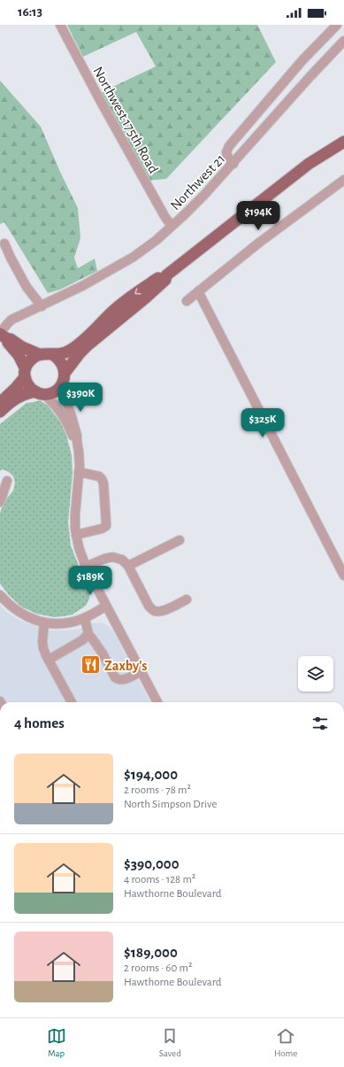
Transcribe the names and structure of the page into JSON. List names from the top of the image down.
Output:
{
  "streets": {
    "street": ["Northwest 175th Road", "Northwest 21"]
  },
  "crossings": [
    ["Northwest 175th Road", "Northwest 21"]
  ],
  "places": {
    "restaurant": ["Zaxby's"]
  },
  "page": {
    "status": "16:13",
    "price": [
      "$194K",
      "$390K",
      "$325K",
      "$189K"
    ],
    "heading": "4 homes",
    "list": [
      {
        "name": "$194,000",
        "note": "2 rooms · 78 m² · North Simpson Drive"
      },
      {
        "name": "$390,000",
        "note": "4 rooms · 128 m² · Hawthorne Boulevard"
      },
      {
        "name": "$189,000",
        "note": "2 rooms · 60 m² · Hawthorne Boulevard"
      }
    ],
    "tabs": ["Map", "Saved", "Home"]
  }
}
